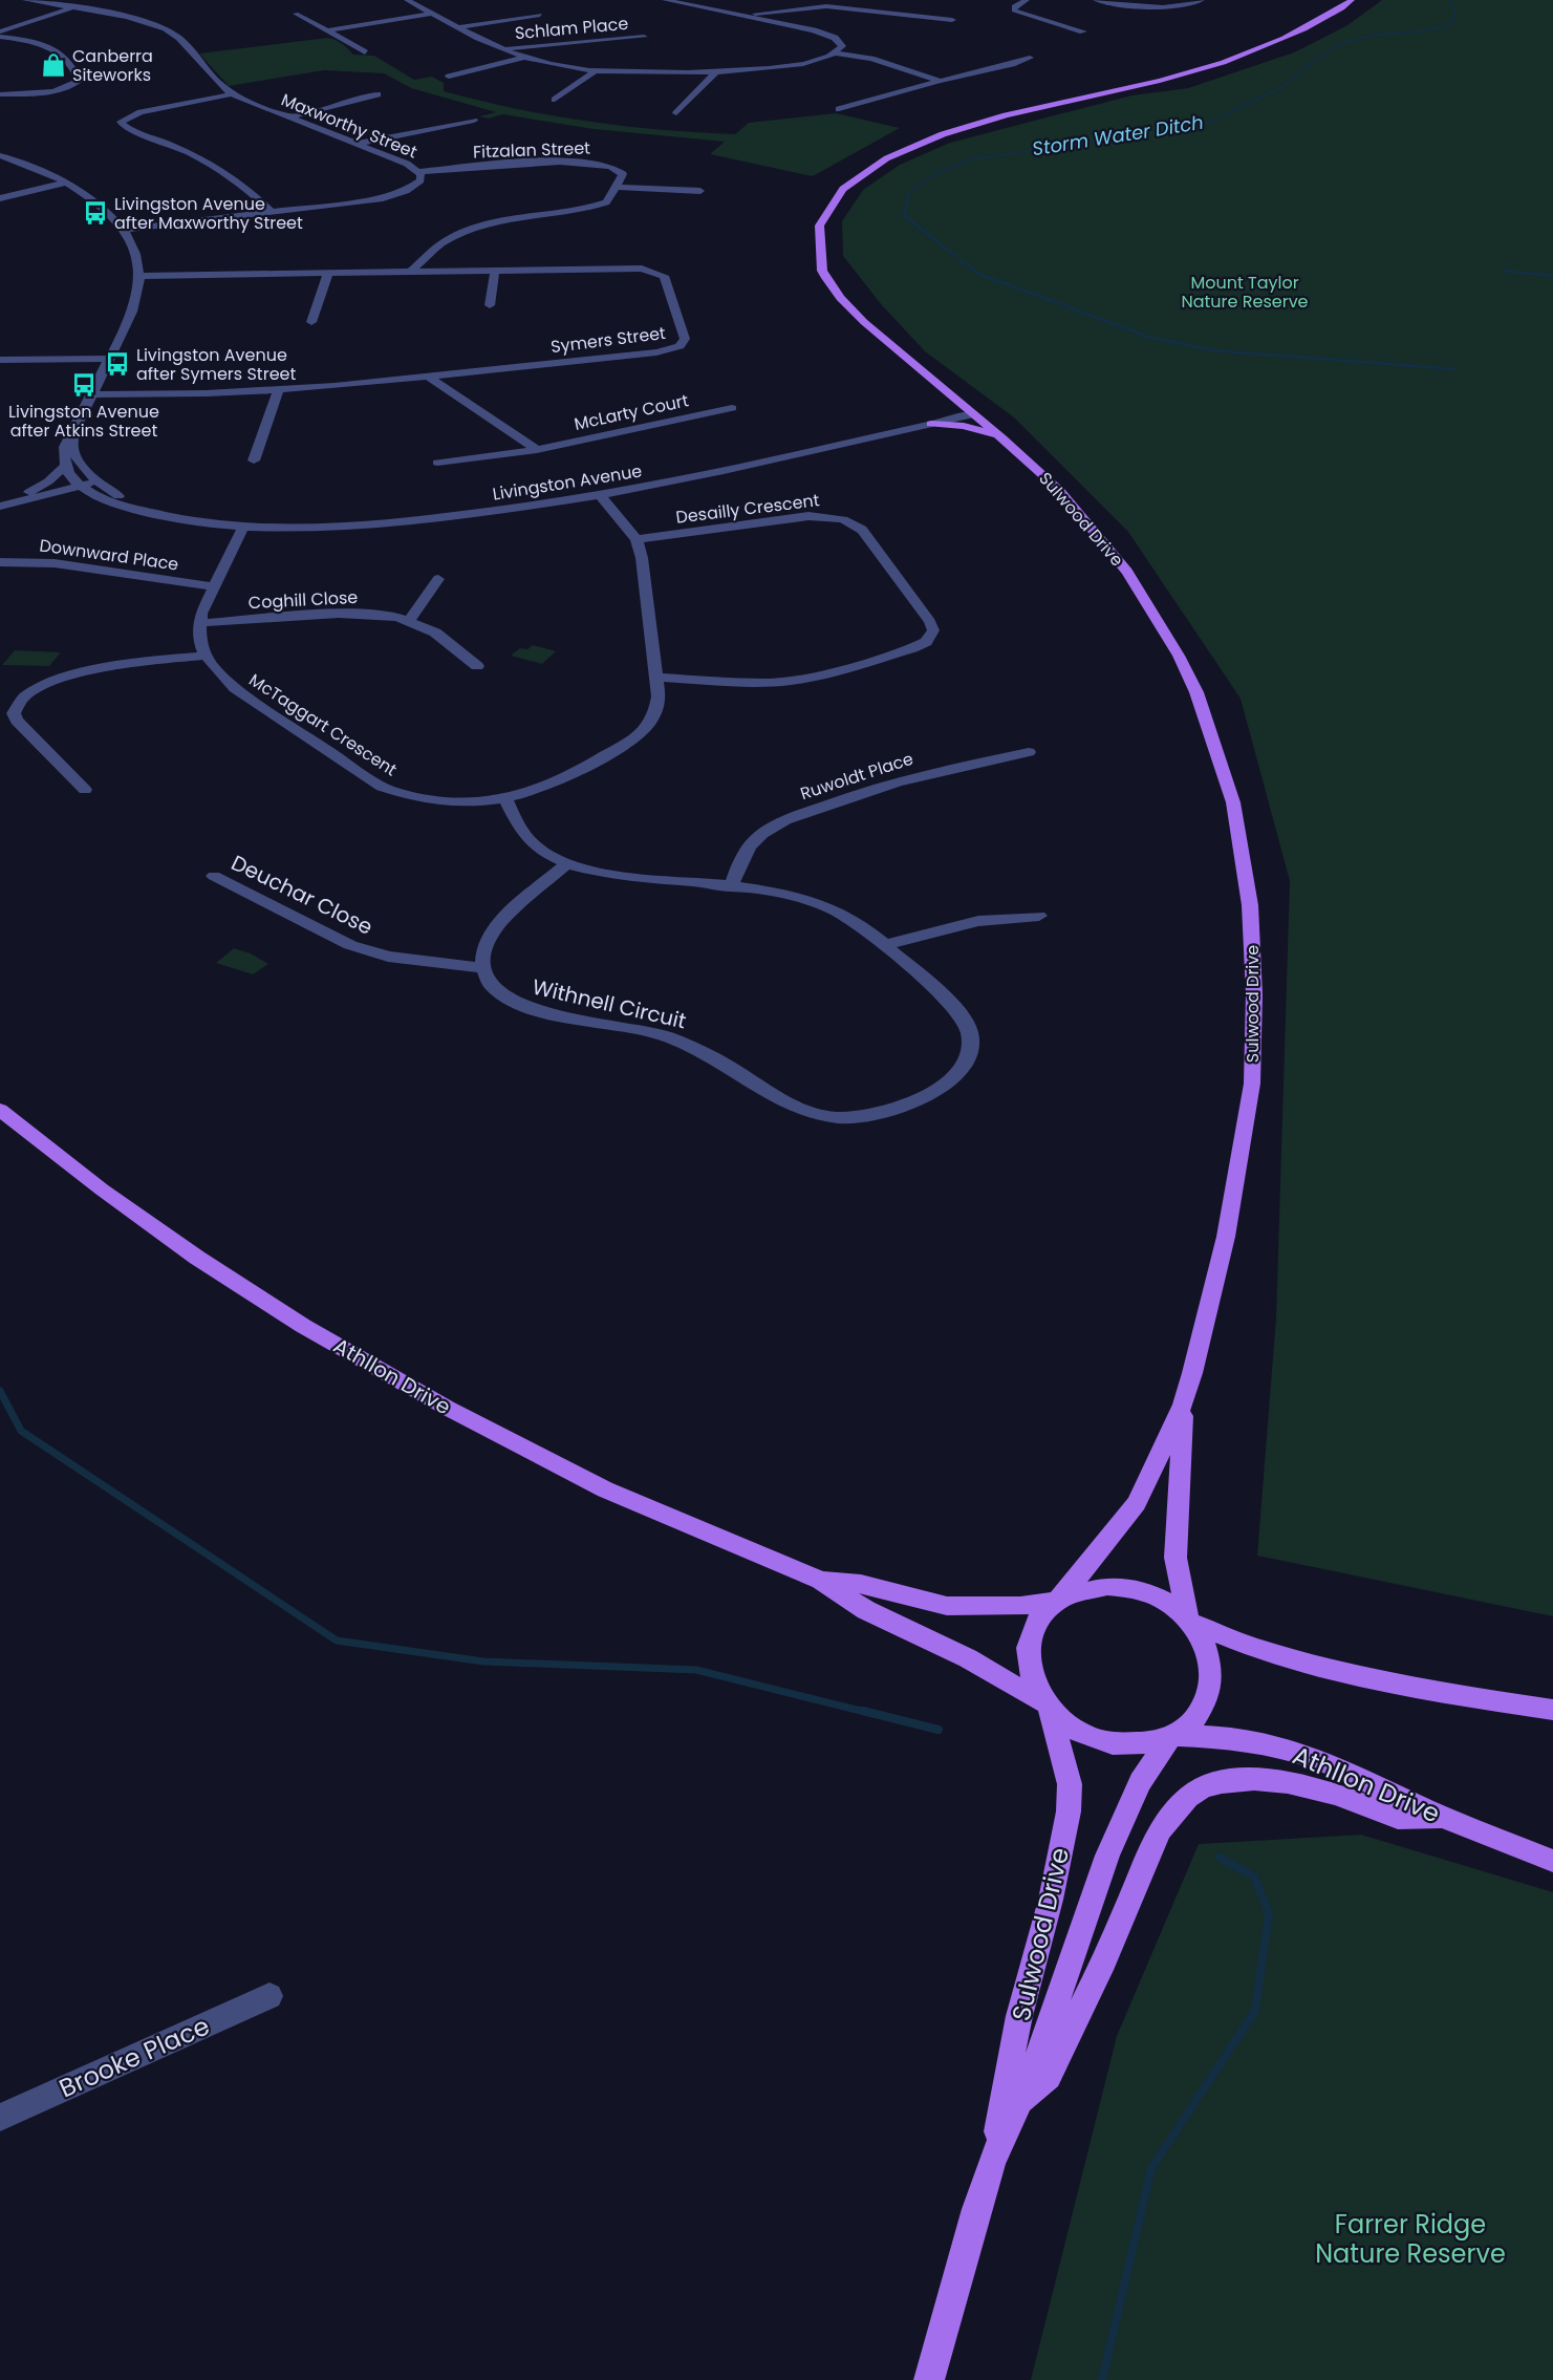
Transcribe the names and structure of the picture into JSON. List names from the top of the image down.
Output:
{
  "streets": {
    "main road": ["Sulwood Drive", "Athllon Drive"],
    "street": [
      "Schlam Place",
      "Maxworthy Street",
      "Fitzalan Street",
      "Symers Street",
      "McLarty Court",
      "Livingston Avenue",
      "Desailly Crescent",
      "Downward Place",
      "Coghill Close",
      "McTaggart Crescent",
      "Ruwoldt Place",
      "Deuchar Close",
      "Withnell Circuit",
      "Brooke Place"
    ]
  },
  "crossings": [
    ["Maxworthy Street", "Fitzalan Street"],
    ["Livingston Avenue", "Sulwood Drive"],
    ["Livingston Avenue", "McTaggart Crescent"],
    ["Desailly Crescent", "McTaggart Crescent"],
    ["Sulwood Drive", "Athllon Drive"],
    ["McTaggart Crescent", "Withnell Circuit"],
    ["Ruwoldt Place", "Withnell Circuit"],
    ["Deuchar Close", "Withnell Circuit"]
  ],
  "water": ["Storm Water Ditch"],
  "parks": ["Mount Taylor Nature Reserve", "Farrer Ridge Nature Reserve"],
  "places": {
    "shop": ["Canberra Siteworks"],
    "bus stop": ["Livingston Avenue after Maxworthy Street", "Livingston Avenue after Symers Street", "Livingston Avenue after Atkins Street"]
  }
}
